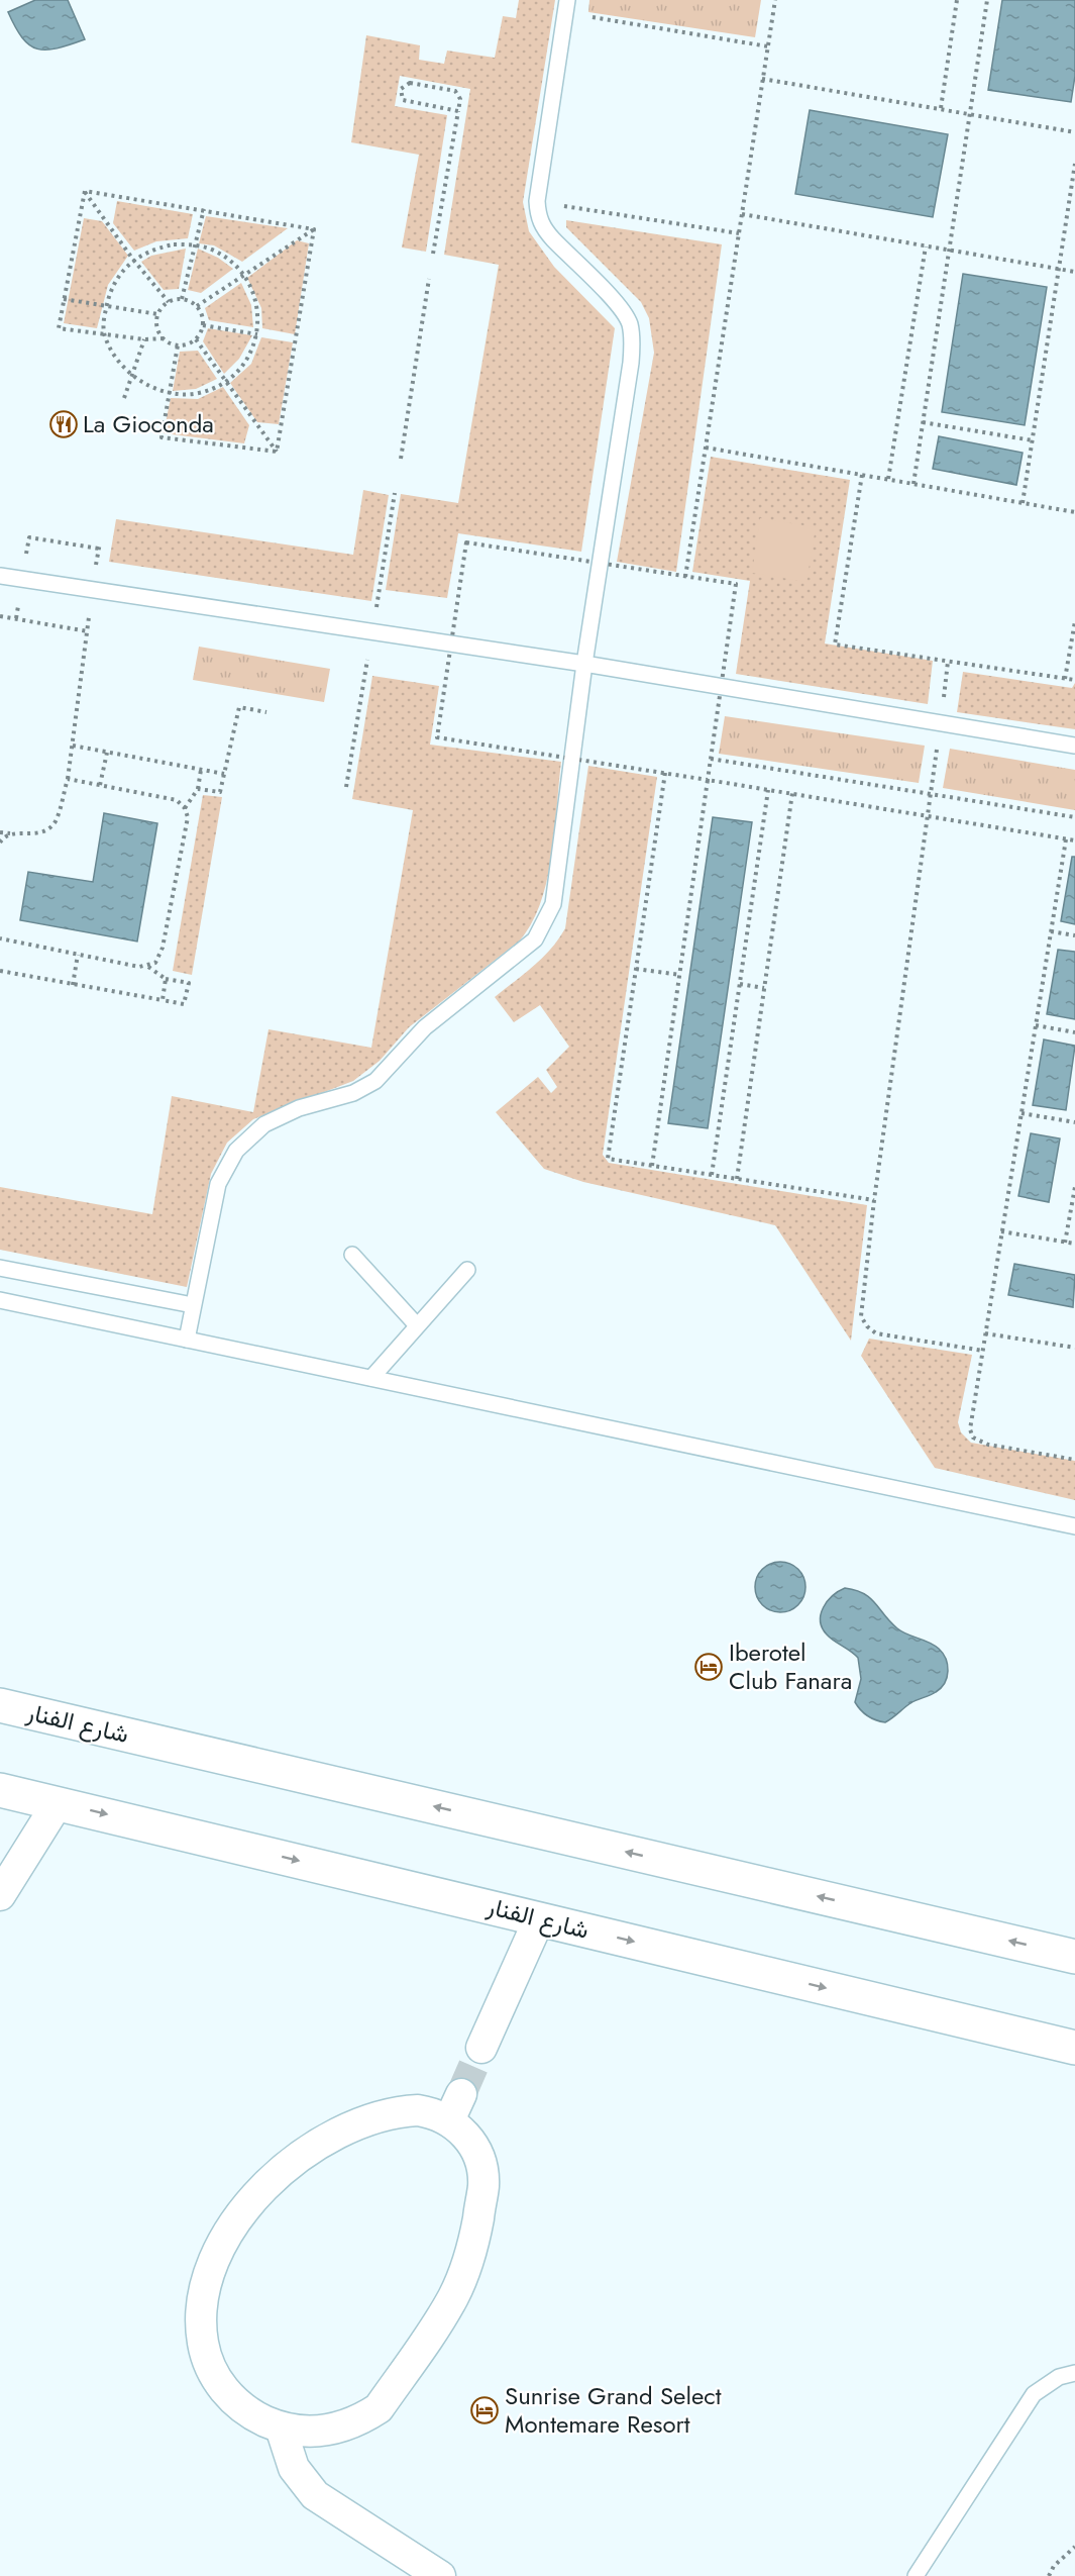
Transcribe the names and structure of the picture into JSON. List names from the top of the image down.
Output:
{
  "streets": {
    "main road": ["شارع الفنار"]
  },
  "places": {
    "restaurant": ["La Gioconda"],
    "hotel": ["Iberotel Club Fanara", "Sunrise Grand Select Montemare Resort"]
  }
}
